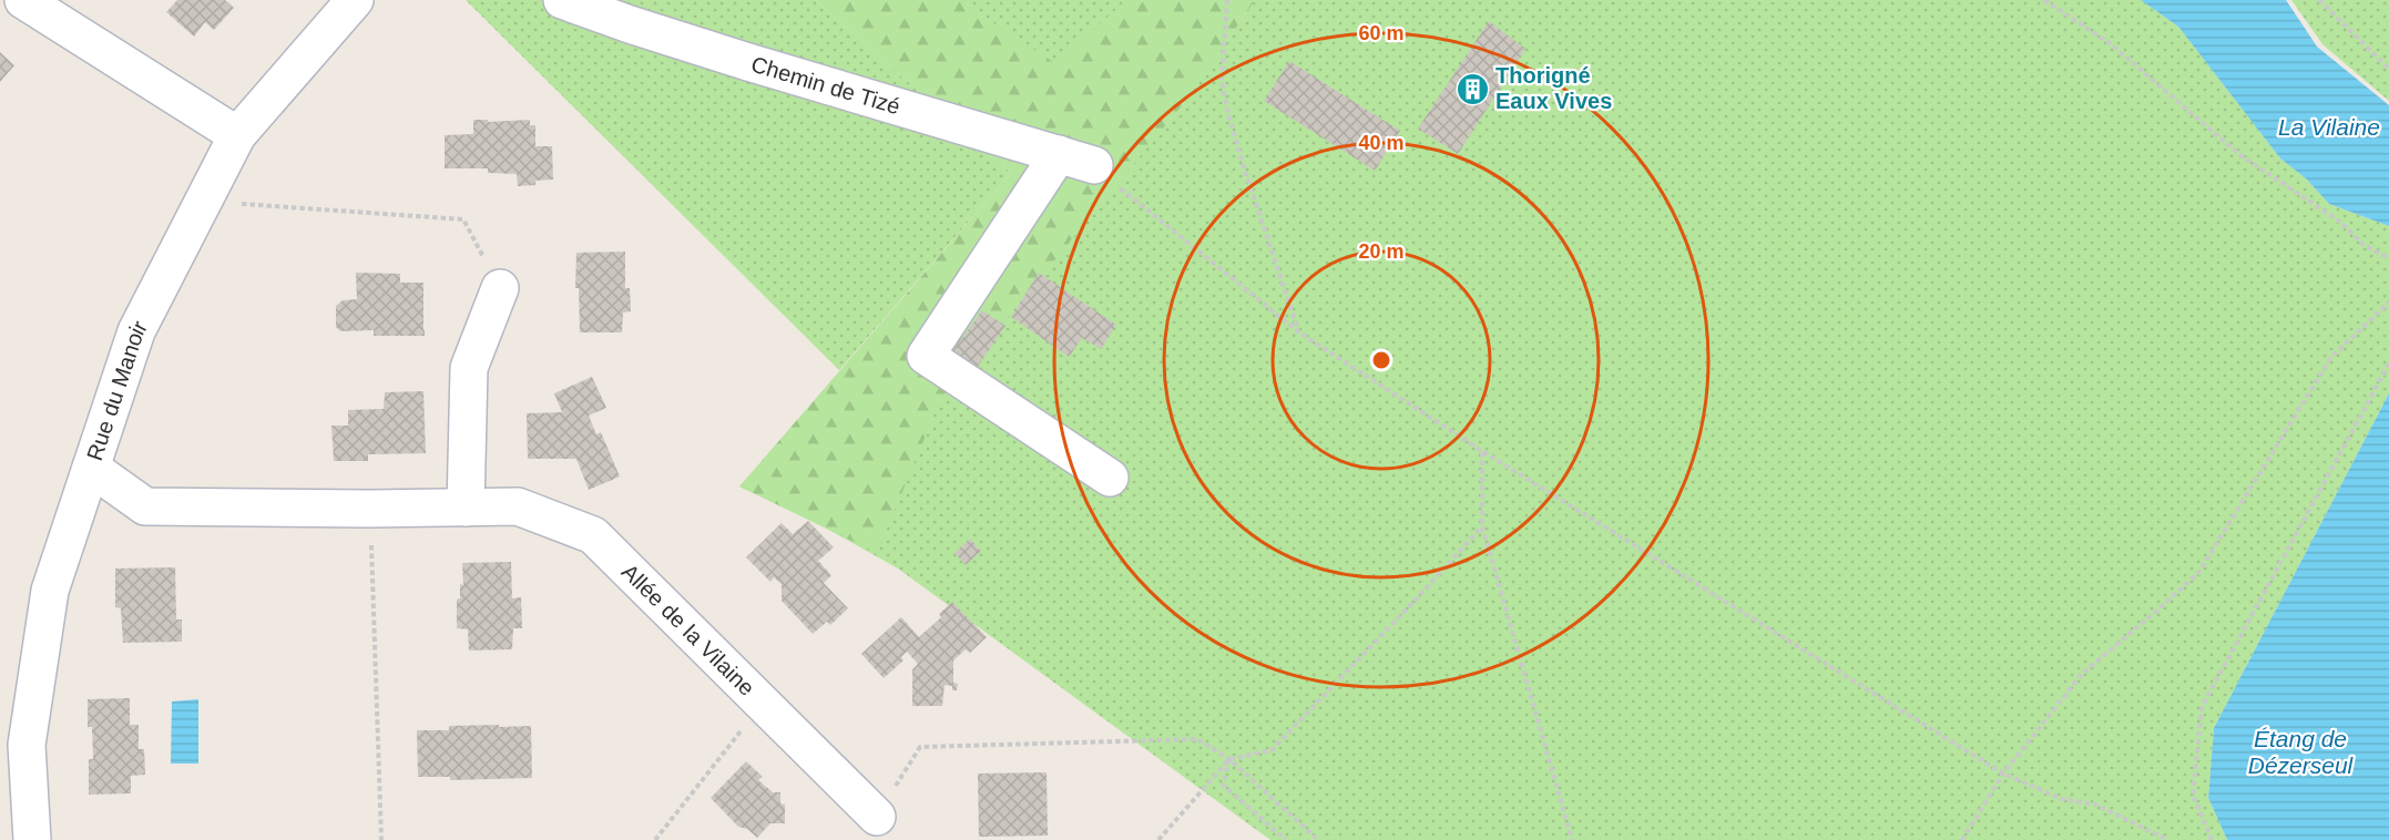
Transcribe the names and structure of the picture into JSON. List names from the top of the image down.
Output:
{
  "streets": {
    "street": ["Chemin de Tizé", "Rue du Manoir", "Allée de la Vilaine"]
  },
  "crossings": [
    ["Rue du Manoir", "Allée de la Vilaine"]
  ],
  "water": ["La Vilaine", "Étang de Dézerseul"],
  "places": {
    "building": ["Thorigné Eaux Vives"]
  },
  "rings": ["60 m", "40 m", "20 m"]
}
